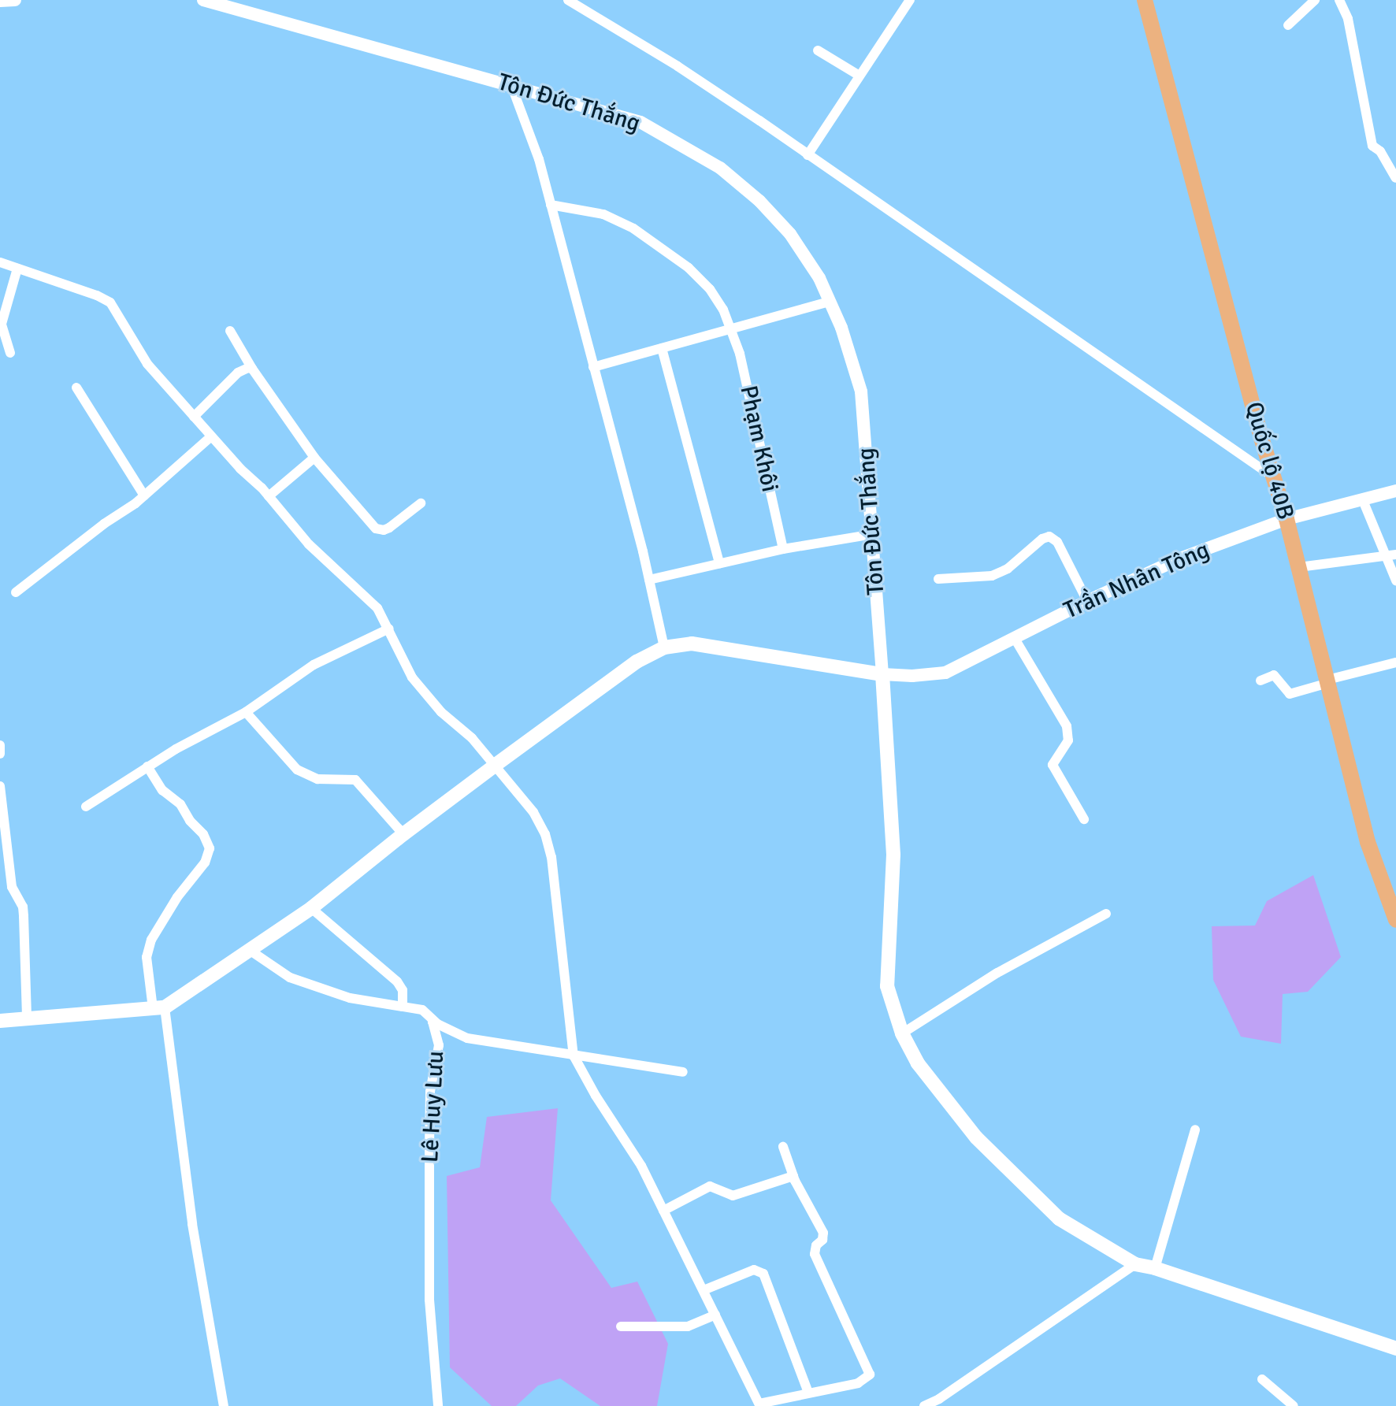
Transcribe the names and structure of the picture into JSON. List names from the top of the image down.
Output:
{
  "streets": {
    "highway": ["Quốc lộ 40B"],
    "street": [
      "Tôn Đức Thắng",
      "Phạm Khôi",
      "Trần Nhân Tông",
      "Lê Huy Lưu"
    ]
  },
  "crossings": [
    ["Tôn Đức Thắng", "Trần Nhân Tông"],
    ["Quốc lộ 40B", "Trần Nhân Tông"]
  ]
}
